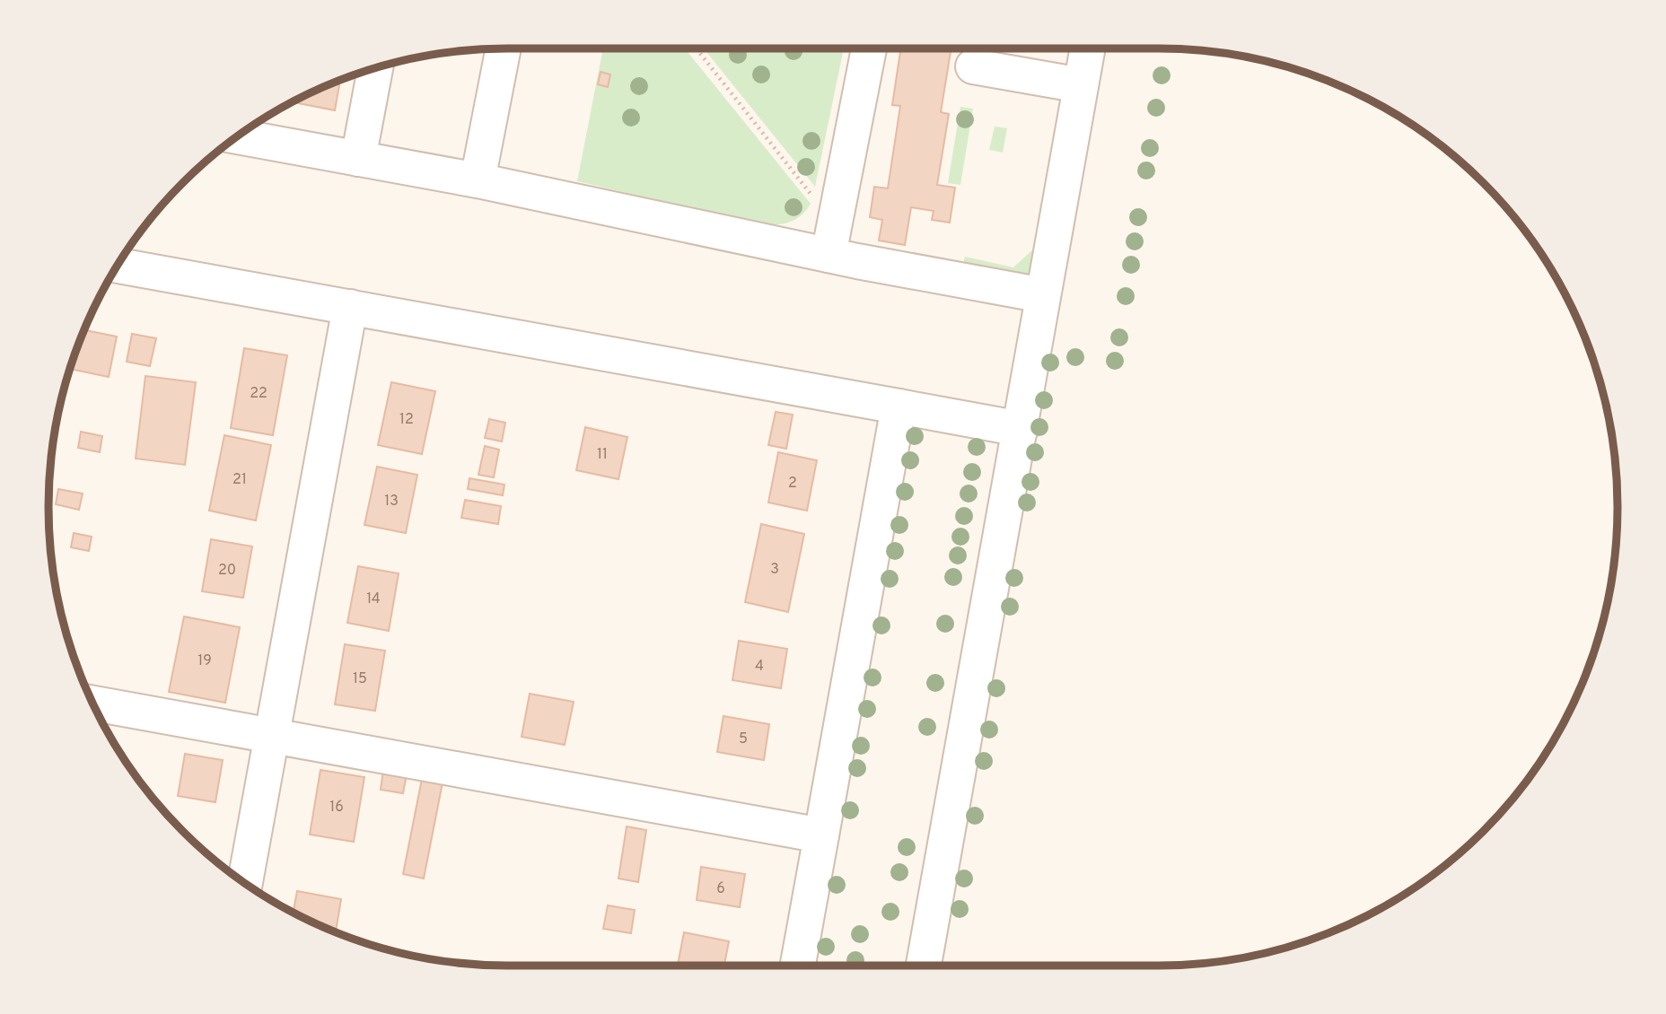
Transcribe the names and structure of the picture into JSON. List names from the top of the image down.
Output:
{
  "house_numbers": [
    "22",
    "12",
    "11",
    "21",
    "2",
    "13",
    "3",
    "20",
    "14",
    "19",
    "4",
    "15",
    "5",
    "16",
    "6"
  ]
}
